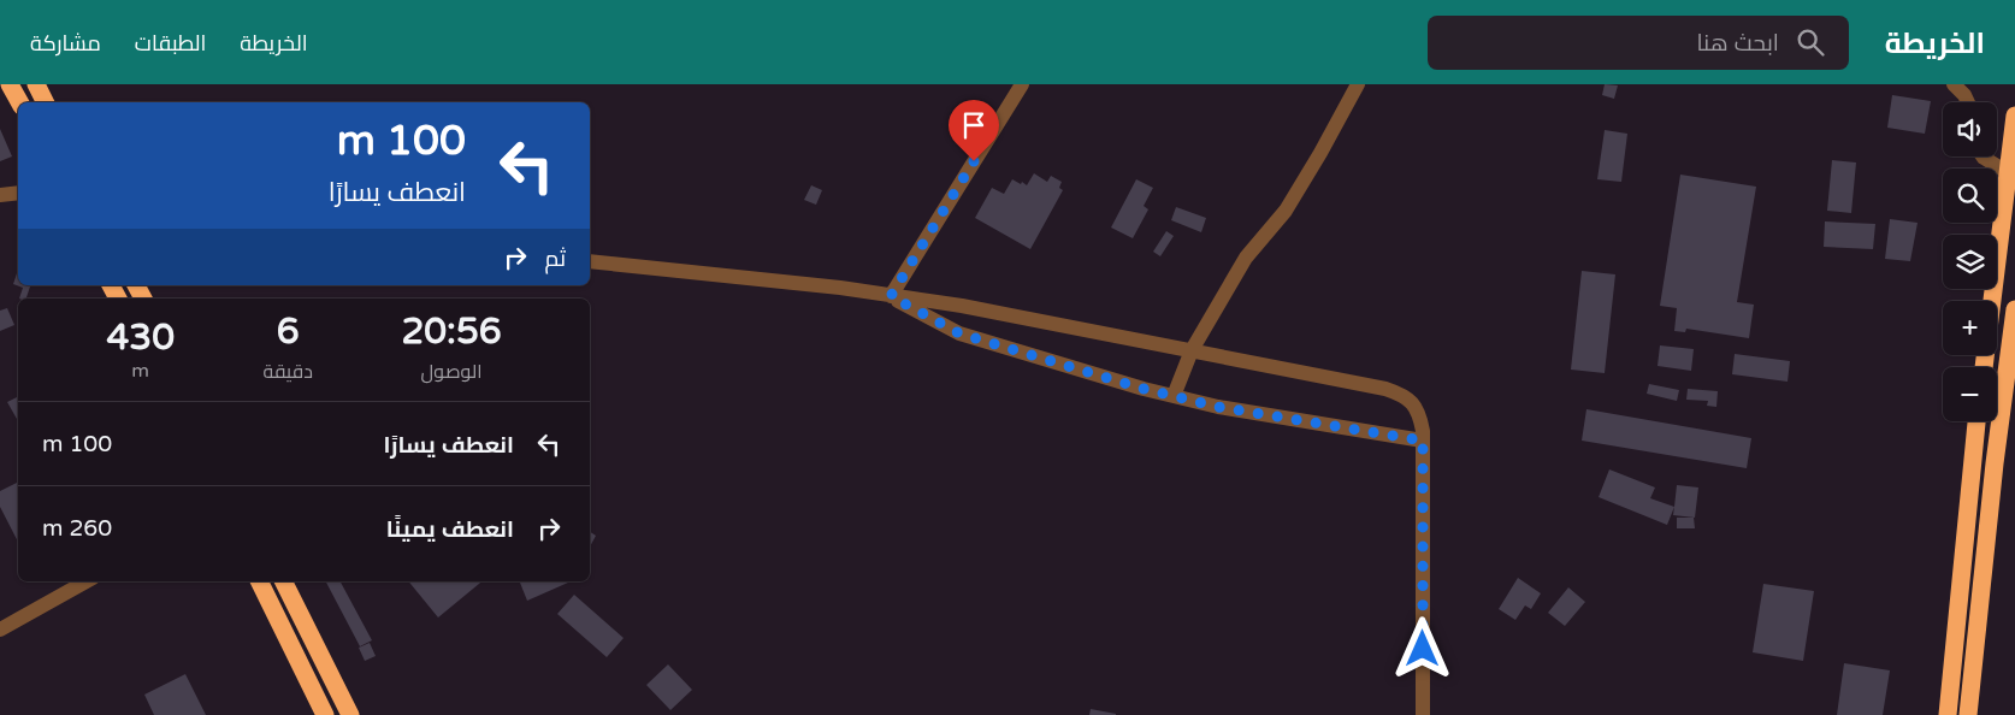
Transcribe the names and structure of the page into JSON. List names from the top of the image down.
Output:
{
  "page": {
    "header": "الخريطة",
    "search": "ابحث هنا",
    "nav": ["الخريطة", "الطبقات", "مشاركة"],
    "map_buttons": ["+", "−"],
    "turn": ["100 m", "انعطف يسارًا"],
    "then": "ثم",
    "eta": [
      "20:56",
      "الوصول",
      "6",
      "دقيقة",
      "430",
      "m"
    ],
    "list": [
      {
        "name": "انعطف يسارًا",
        "value": "100 m"
      },
      {
        "name": "انعطف يمينًا",
        "value": "260 m"
      }
    ]
  }
}
